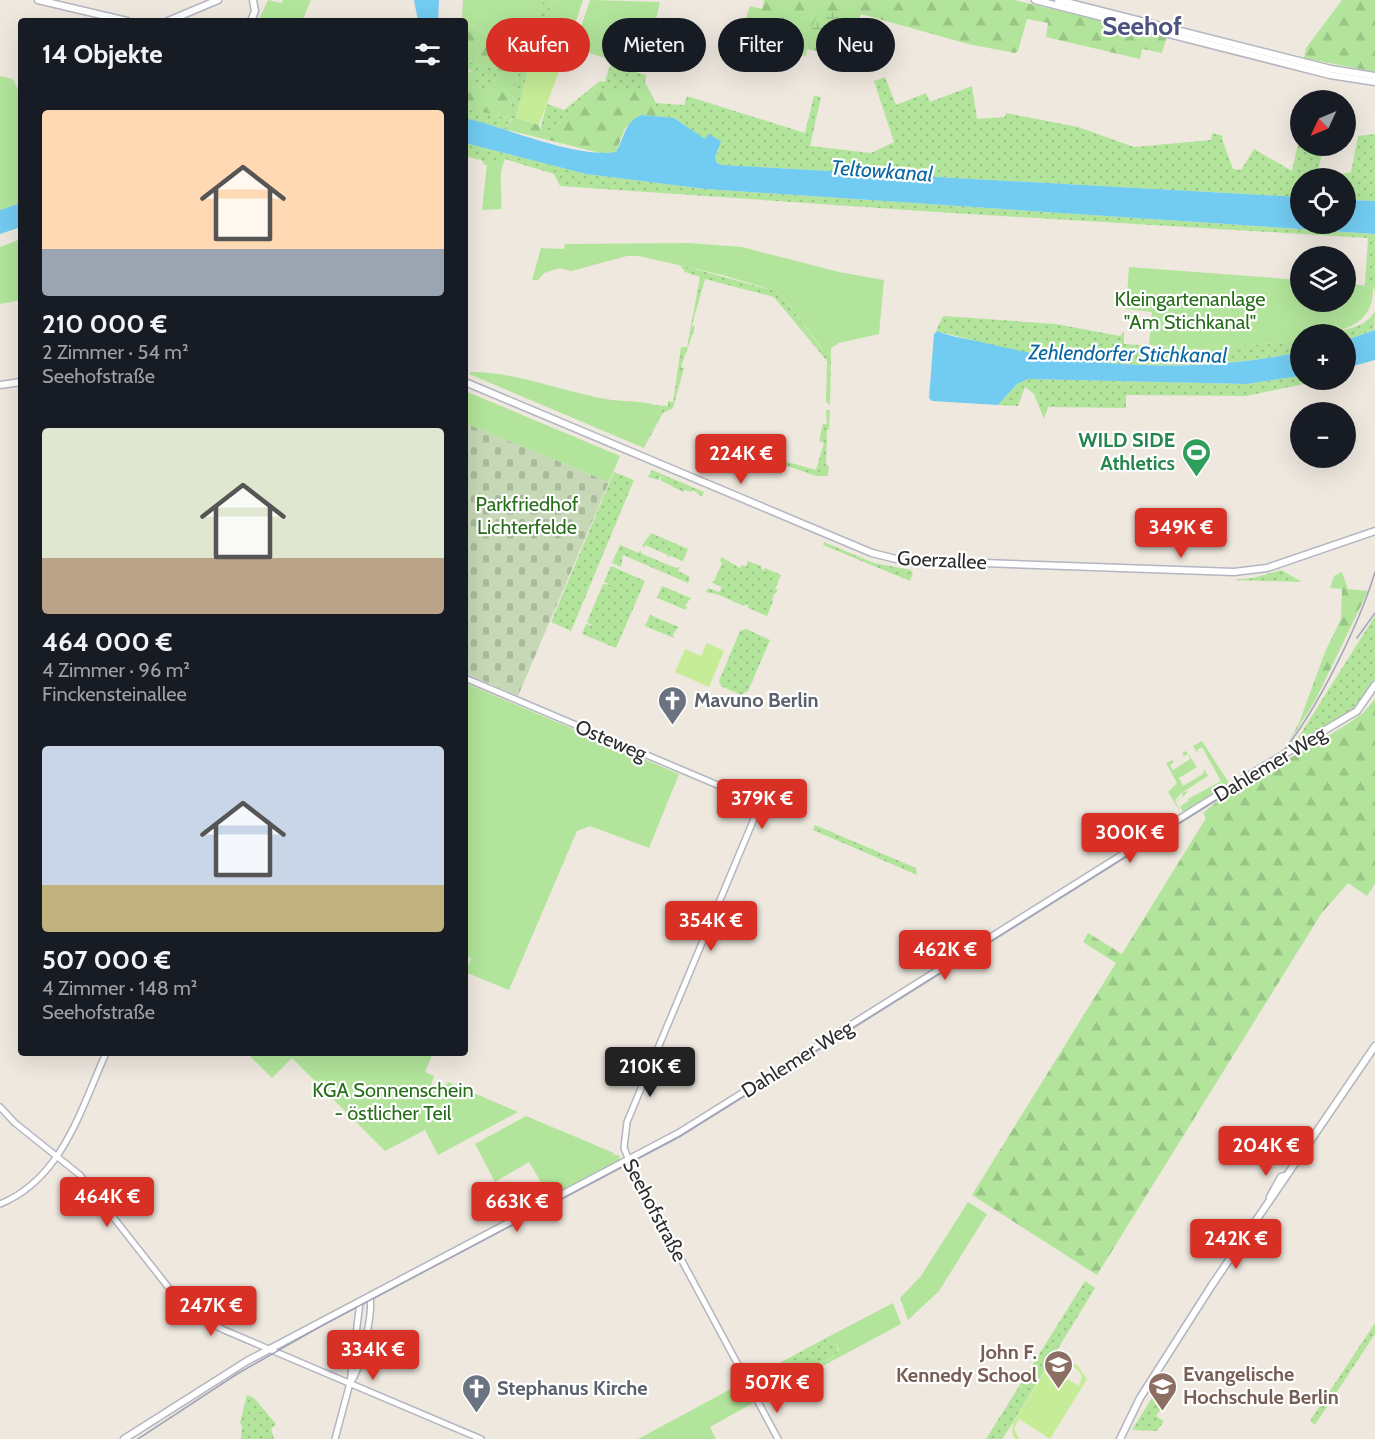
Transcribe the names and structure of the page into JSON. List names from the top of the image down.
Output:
{
  "streets": {
    "main road": ["Goerzallee", "Dahlemer Weg"],
    "street": ["Osteweg", "Seehofstraße"]
  },
  "crossings": [
    ["Osteweg", "Seehofstraße"],
    ["Dahlemer Weg", "Seehofstraße"]
  ],
  "districts": ["Seehof"],
  "water": ["Teltowkanal", "Zehlendorfer Stichkanal"],
  "parks": ["Kleingartenanlage \"Am Stichkanal\"", "Parkfriedhof Lichterfelde", "KGA Sonnenschein - östlicher Teil"],
  "places": {
    "sports": ["WILD SIDE Athletics"],
    "church": ["Mavuno Berlin", "Stephanus Kirche"],
    "school or university": ["John F. Kennedy School", "Evangelische Hochschule Berlin"]
  },
  "north": "bottom left",
  "page": {
    "chip": [
      "Kaufen",
      "Mieten",
      "Filter",
      "Neu"
    ],
    "heading": "14 Objekte",
    "map_buttons": ["+", "−"],
    "list": [
      {
        "name": "210 000 €",
        "note": "2 Zimmer · 54 m² · Seehofstraße"
      },
      {
        "name": "464 000 €",
        "note": "4 Zimmer · 96 m² · Finckensteinallee"
      },
      {
        "name": "507 000 €",
        "note": "4 Zimmer · 148 m² · Seehofstraße"
      }
    ],
    "price": [
      "224K €",
      "349K €",
      "379K €",
      "300K €",
      "354K €",
      "462K €",
      "210K €",
      "204K €",
      "464K €",
      "663K €",
      "242K €",
      "247K €",
      "334K €",
      "507K €"
    ]
  }
}
